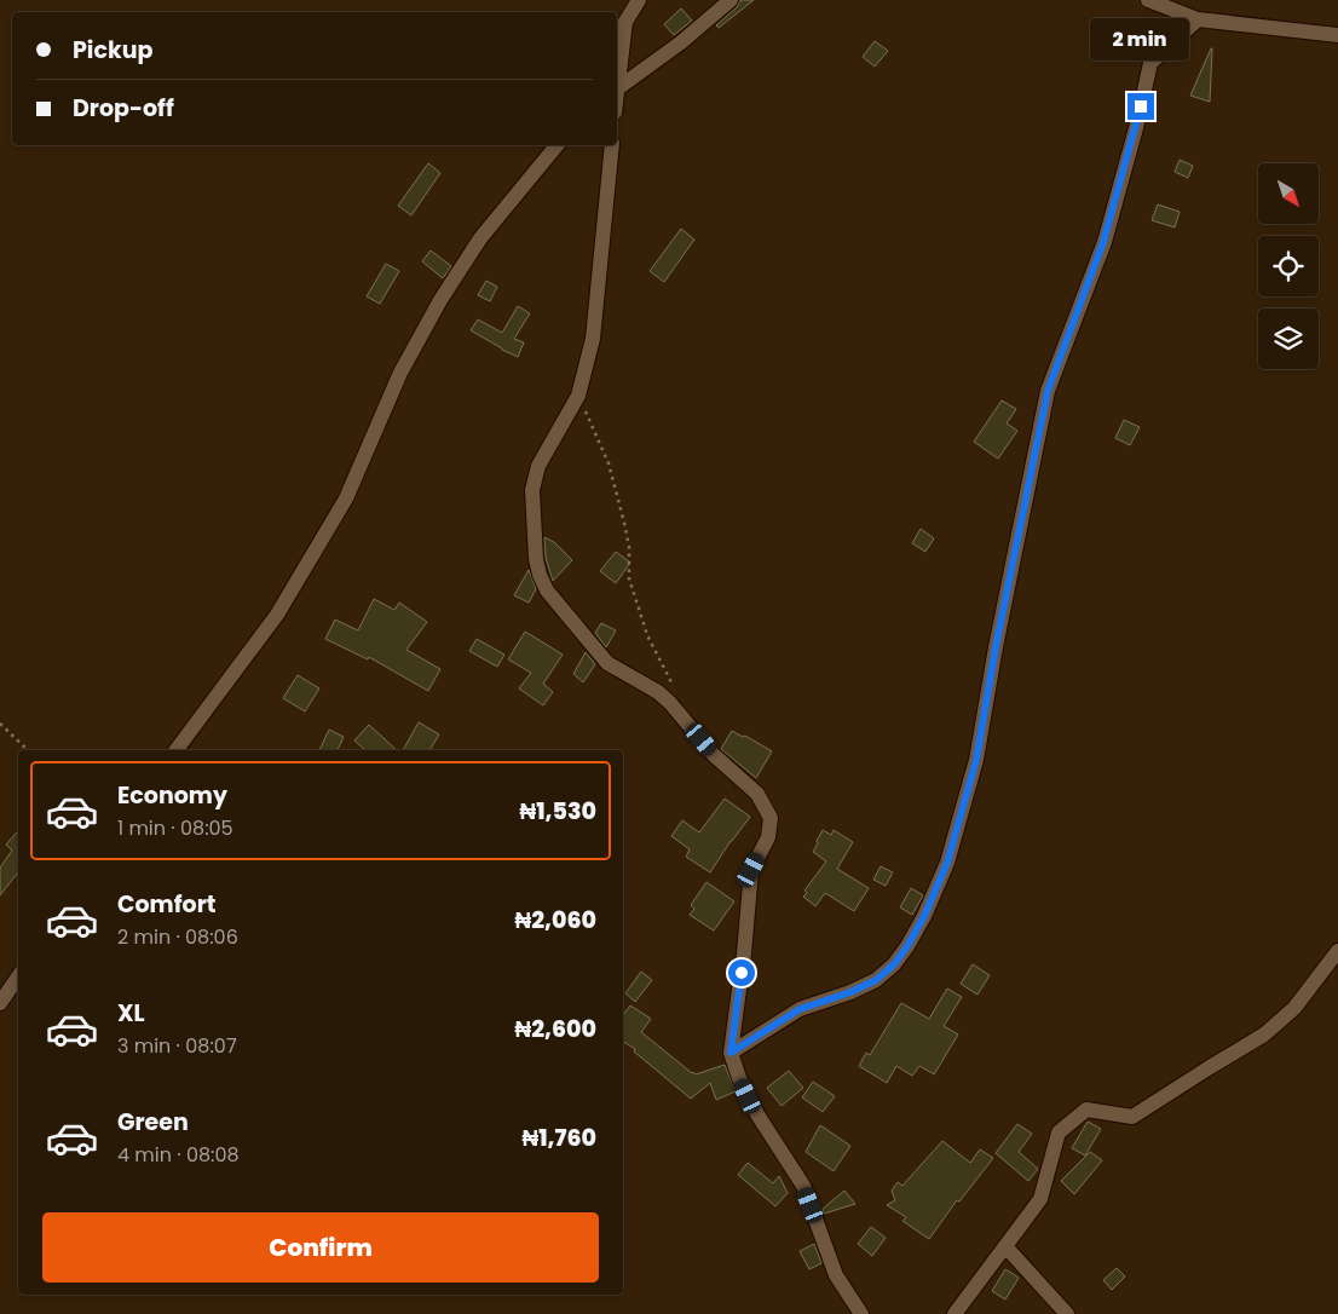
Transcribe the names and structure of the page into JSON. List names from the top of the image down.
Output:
{
  "north": "bottom right",
  "page": {
    "banner": ["Pickup", "Drop-off"],
    "bubble": "2 min",
    "list": [
      {
        "name": "Economy",
        "note": "1 min · 08:05",
        "value": "₦1,530"
      },
      {
        "name": "Comfort",
        "note": "2 min · 08:06",
        "value": "₦2,060"
      },
      {
        "name": "XL",
        "note": "3 min · 08:07",
        "value": "₦2,600"
      },
      {
        "name": "Green",
        "note": "4 min · 08:08",
        "value": "₦1,760"
      }
    ],
    "buttons": "Confirm"
  }
}
